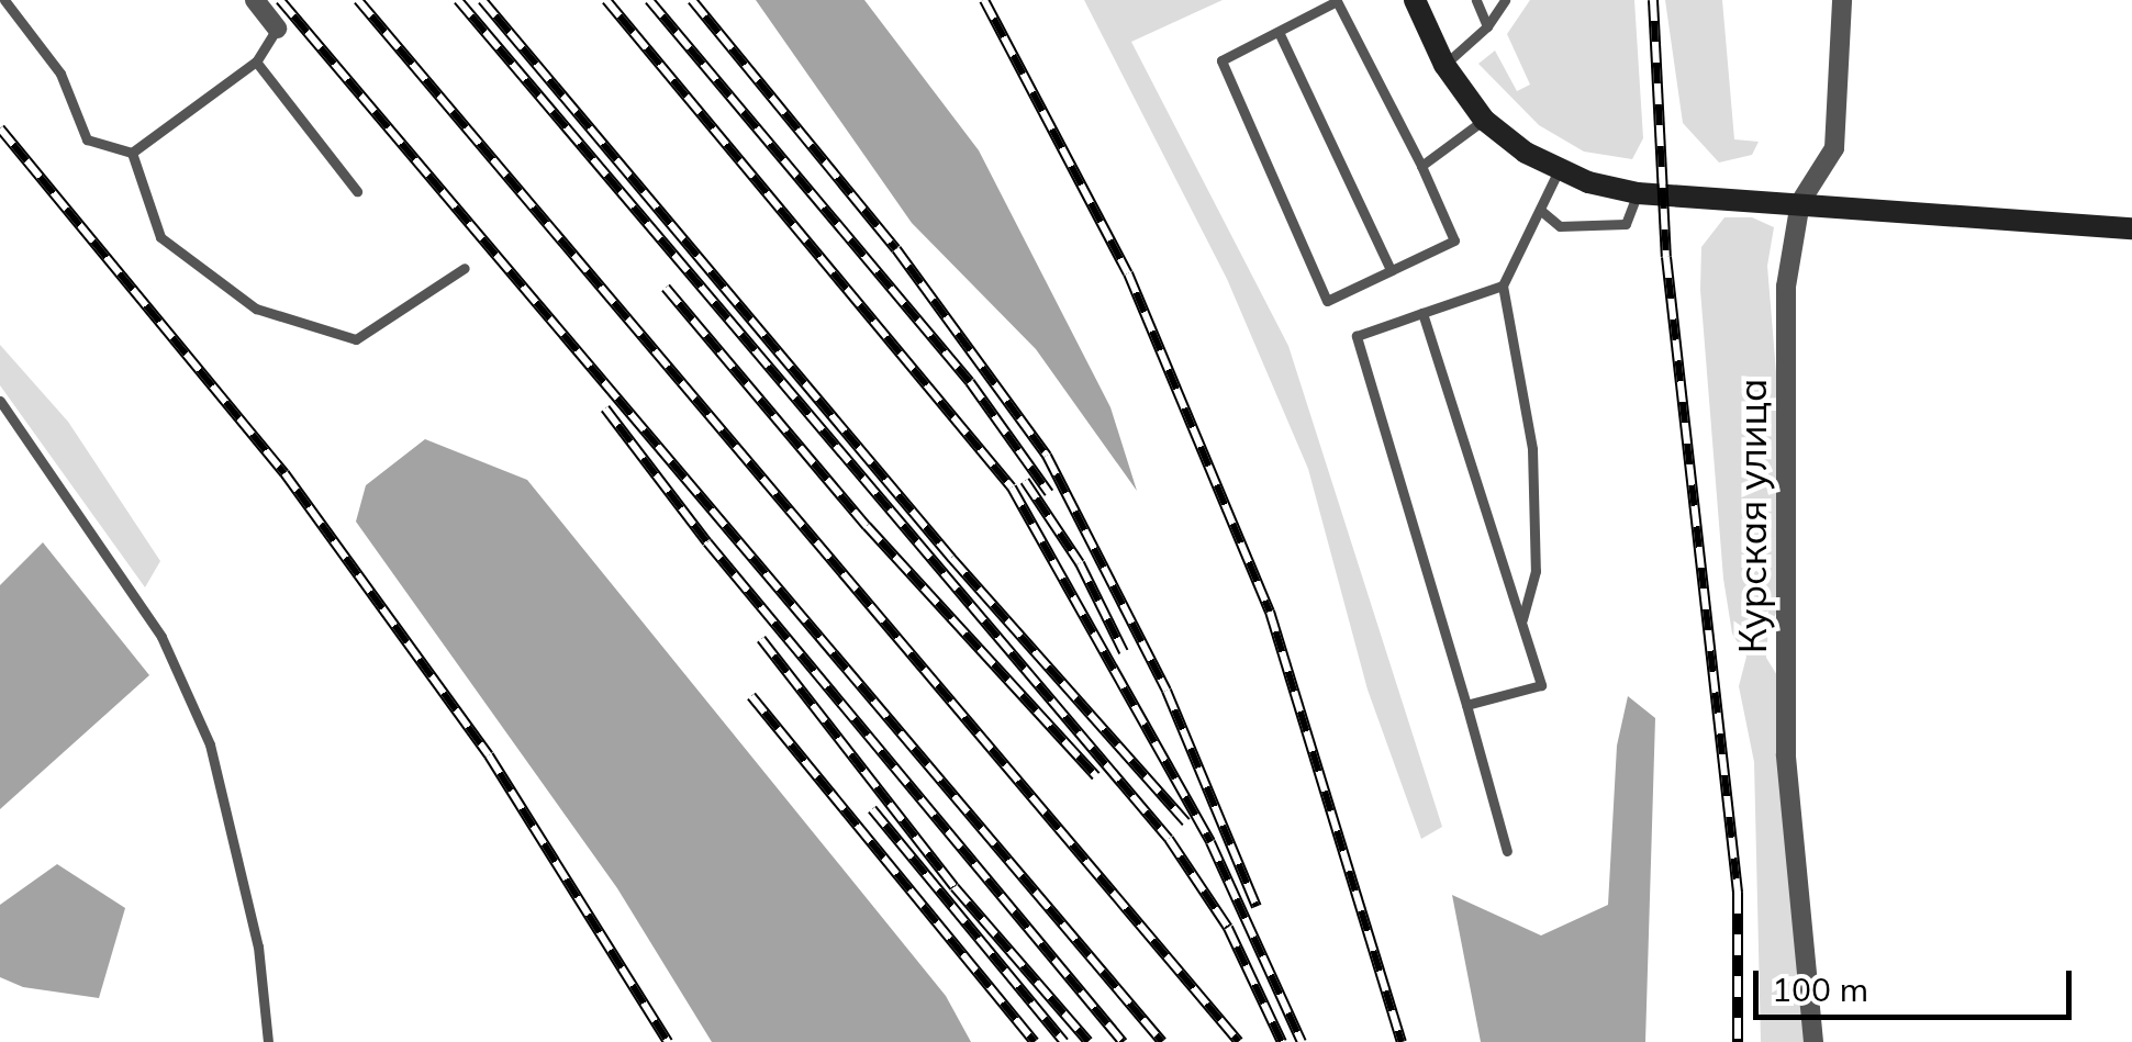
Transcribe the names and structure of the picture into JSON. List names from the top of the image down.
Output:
{
  "streets": {
    "street": ["Курская улица"]
  },
  "scale_bar": "100 m"
}
